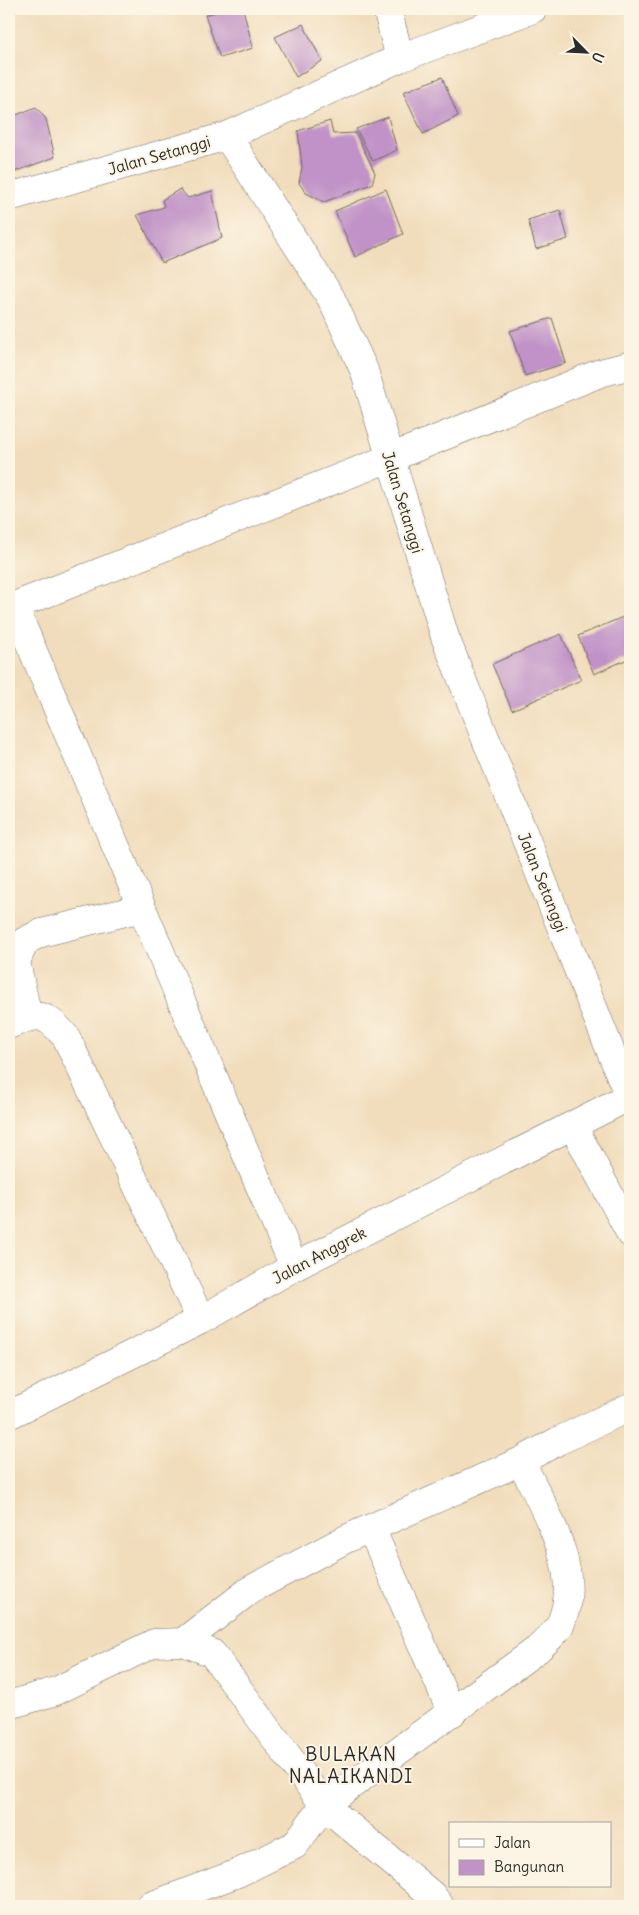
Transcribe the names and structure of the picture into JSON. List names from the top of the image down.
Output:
{
  "streets": {
    "street": ["Jalan Setanggi", "Jalan Anggrek"]
  },
  "crossings": [
    ["Jalan Setanggi", "Jalan Anggrek"]
  ],
  "districts": ["BULAKAN NALAIKANDI"],
  "legend": ["Jalan", "Bangunan"],
  "north": "bottom right"
}
